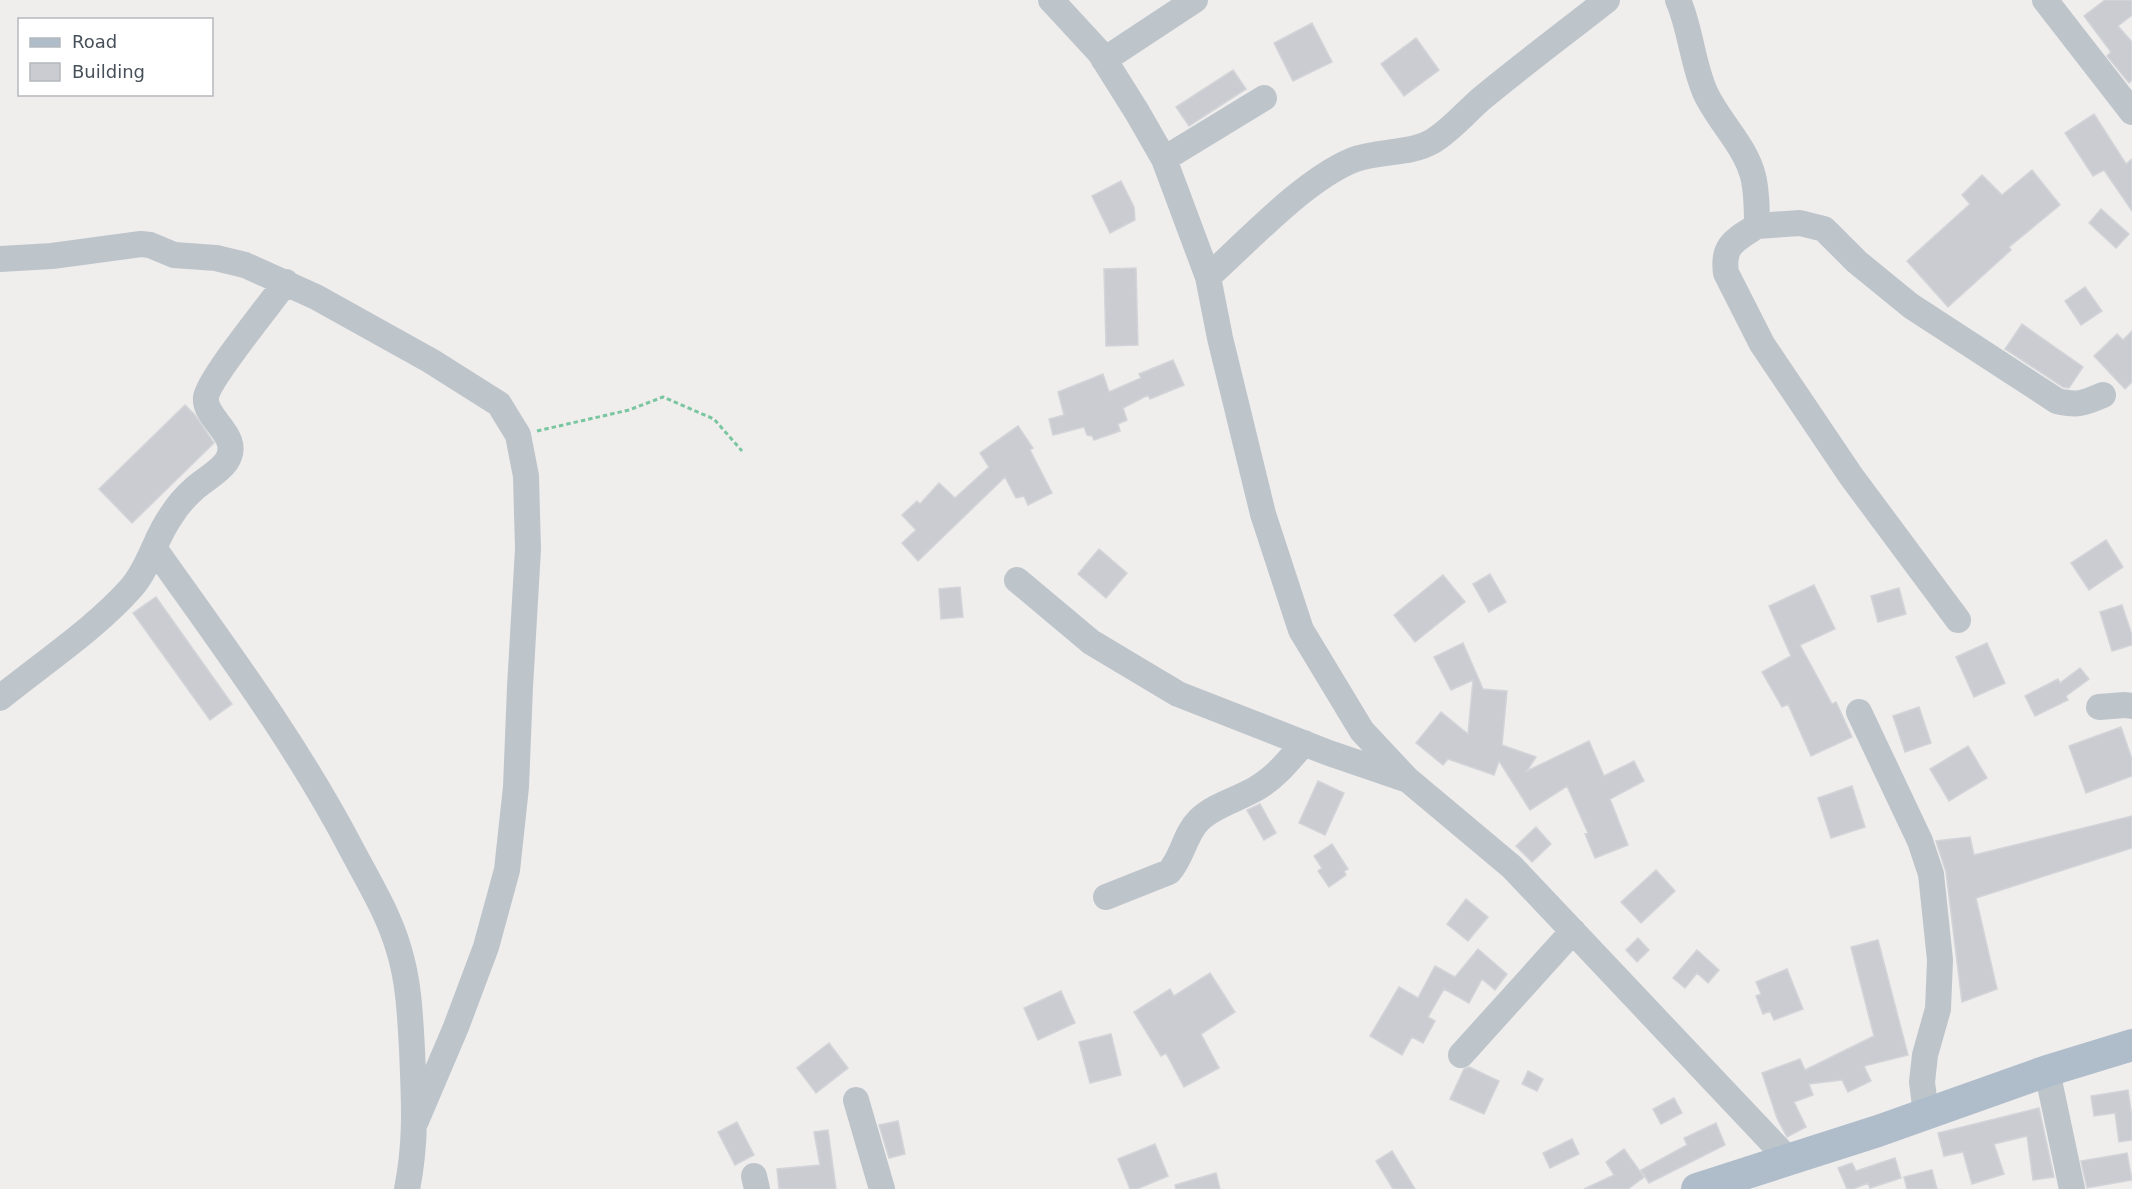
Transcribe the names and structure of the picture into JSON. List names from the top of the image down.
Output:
{
  "legend": ["Road", "Building"]
}
